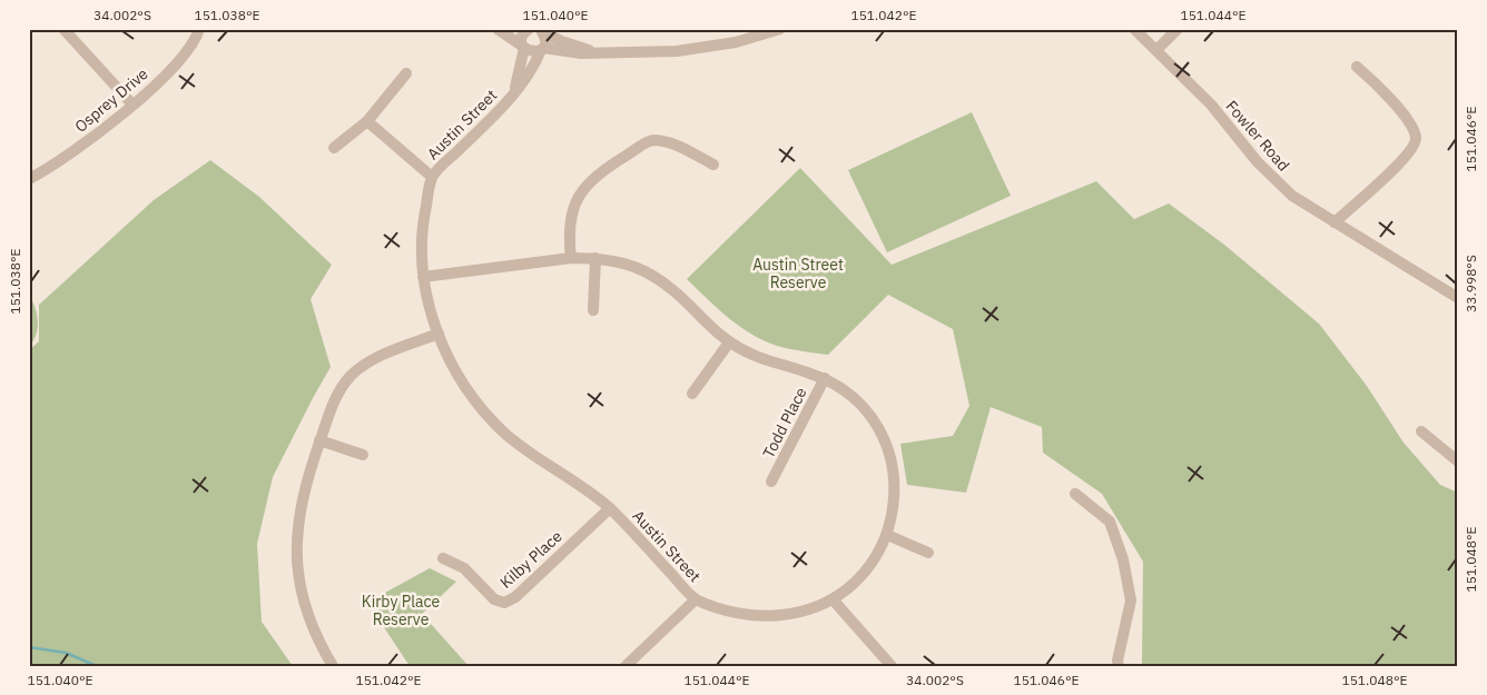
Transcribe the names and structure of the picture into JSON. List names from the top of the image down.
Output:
{
  "streets": {
    "street": [
      "Osprey Drive",
      "Austin Street",
      "Fowler Road",
      "Todd Place",
      "Kilby Place"
    ]
  },
  "crossings": [
    ["Austin Street", "Todd Place"],
    ["Austin Street", "Kilby Place"]
  ],
  "parks": ["Austin Street Reserve", "Kirby Place Reserve"],
  "coordinates": [
    "34.002°S",
    "151.038°E",
    "151.040°E",
    "151.042°E",
    "151.044°E",
    "151.046°E",
    "33.998°S",
    "151.048°E"
  ]
}
